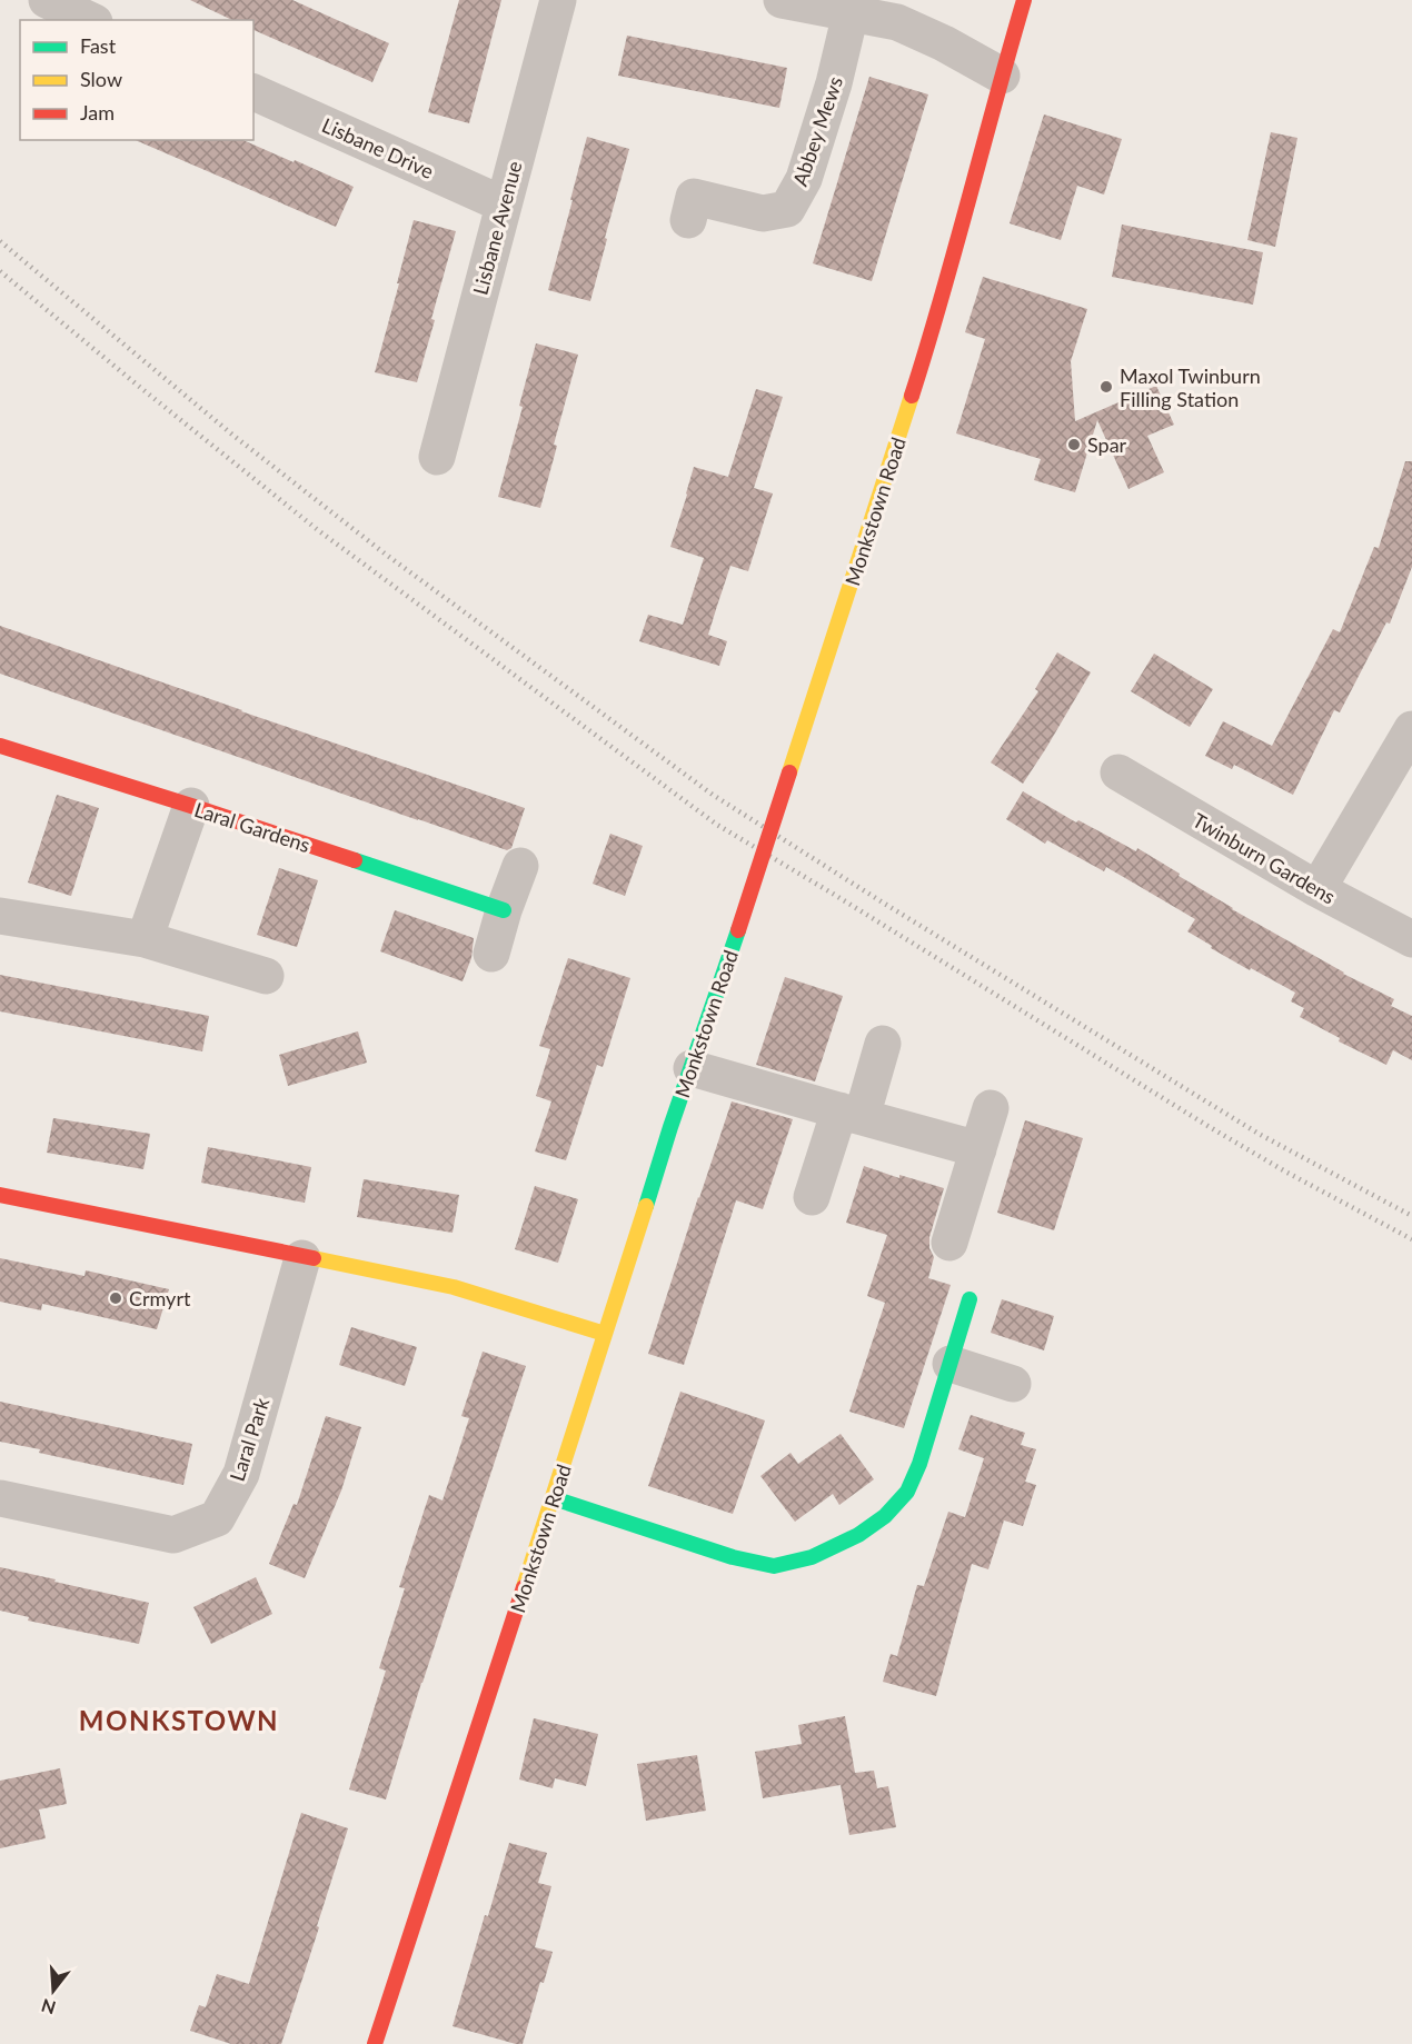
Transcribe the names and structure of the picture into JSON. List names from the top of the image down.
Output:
{
  "streets": {
    "street": [
      "Abbey Mews",
      "Lisbane Drive",
      "Lisbane Avenue",
      "Monkstown Road",
      "Laral Gardens",
      "Twinburn Gardens",
      "Laral Park"
    ]
  },
  "crossings": [
    ["Lisbane Drive", "Lisbane Avenue"]
  ],
  "districts": ["MONKSTOWN"],
  "places": ["Maxol Twinburn Filling Station", "Spar", "Crmyrt"],
  "legend": ["Fast", "Slow", "Jam"],
  "north": "bottom"
}
